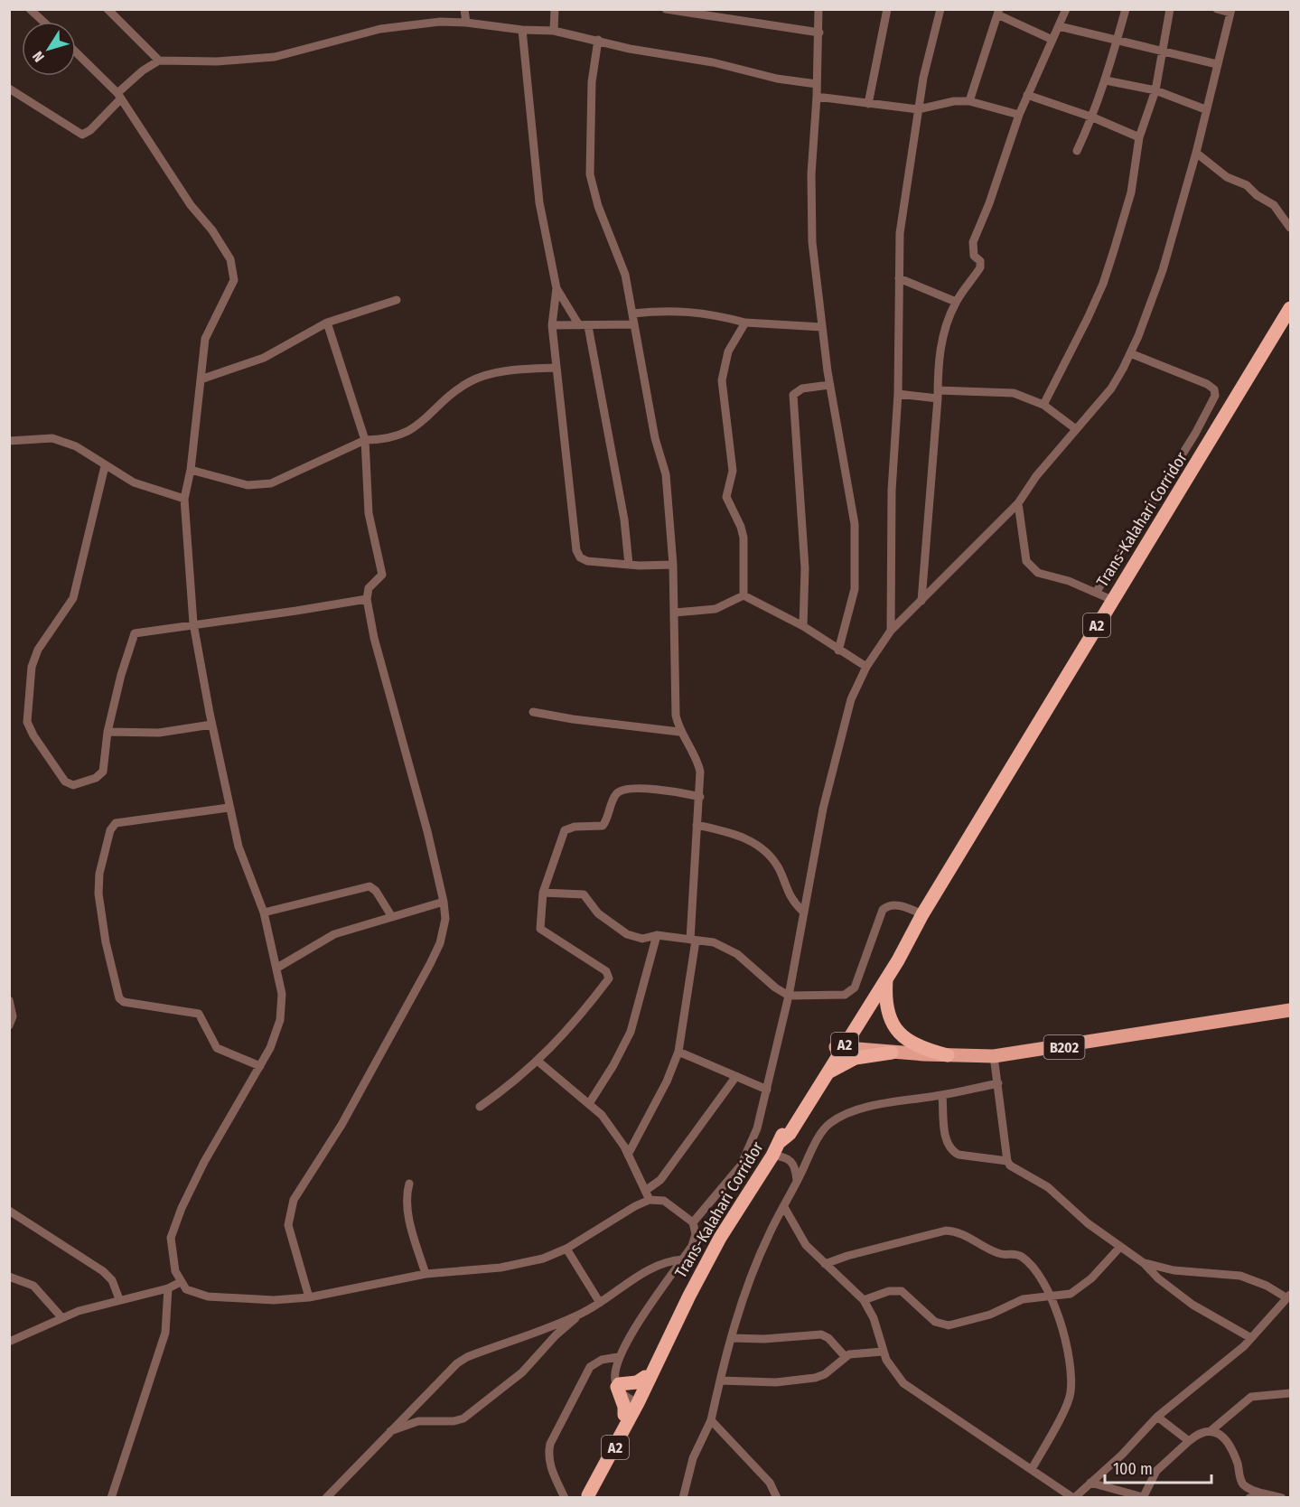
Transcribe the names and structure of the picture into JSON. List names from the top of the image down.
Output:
{
  "streets": {
    "highway": ["Trans-Kalahari Corridor", "A2"],
    "main road": ["B202"]
  },
  "crossings": [
    ["Trans-Kalahari Corridor", "A2"],
    ["Trans-Kalahari Corridor", "B202"]
  ],
  "scale_bar": "100 m",
  "north": "bottom left"
}
